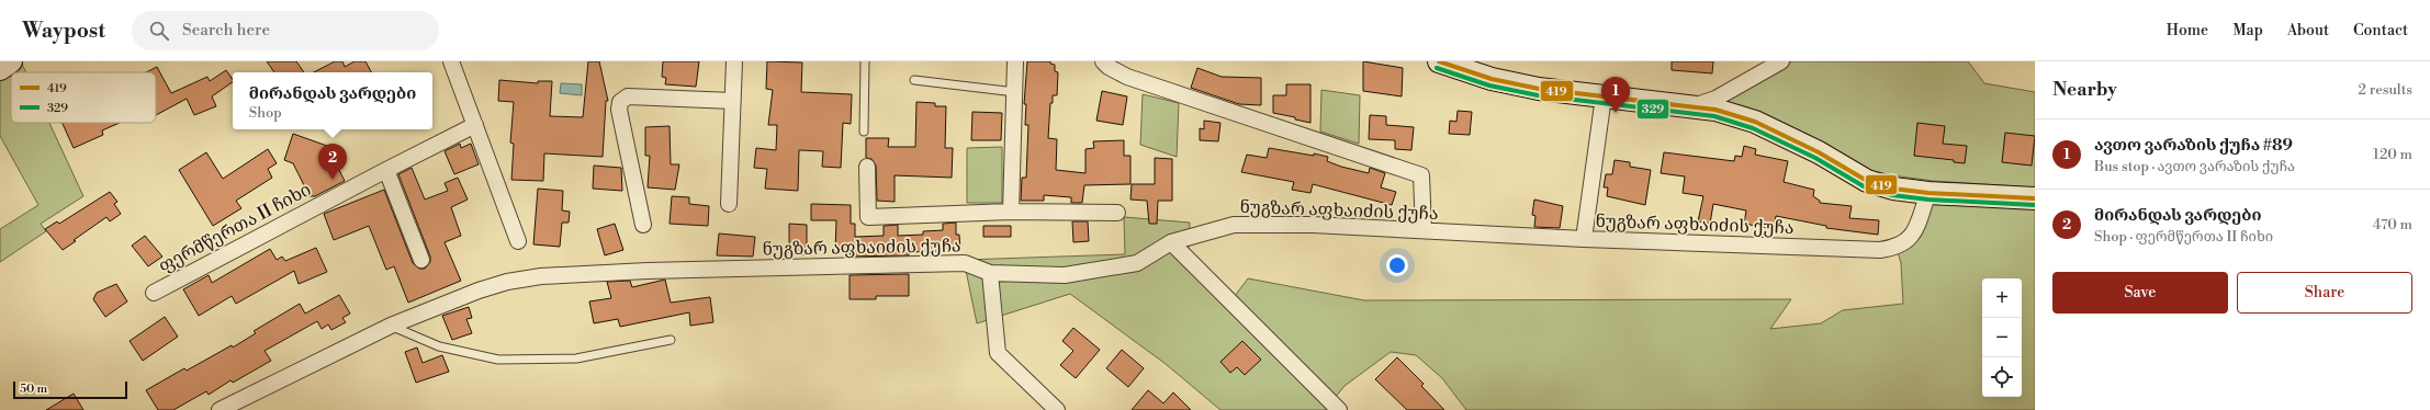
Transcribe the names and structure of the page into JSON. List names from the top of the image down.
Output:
{
  "streets": {
    "street": ["ნუგზარ აფხაიძის ქუჩა", "ფერმწერთა II ჩიხი"]
  },
  "lines": ["transit line 419", "transit line 329"],
  "legend": ["419", "329"],
  "scale_bar": "50 m",
  "page": {
    "header": "Waypost",
    "search": "Search here",
    "nav": [
      "Home",
      "Map",
      "About",
      "Contact"
    ],
    "heading": ["Nearby", "2 results"],
    "popup": ["მირანდას ვარდები", "Shop"],
    "pins": ["1", "2"],
    "list": [
      {
        "mark": "1",
        "name": "ავთო ვარაზის ქუჩა #89",
        "note": "Bus stop · ავთო ვარაზის ქუჩა",
        "value": "120 m"
      },
      {
        "mark": "2",
        "name": "მირანდას ვარდები",
        "note": "Shop · ფერმწერთა II ჩიხი",
        "value": "470 m"
      }
    ],
    "buttons": ["Save", "Share"],
    "map_buttons": ["+", "−"],
    "scale": "50 m"
  }
}
